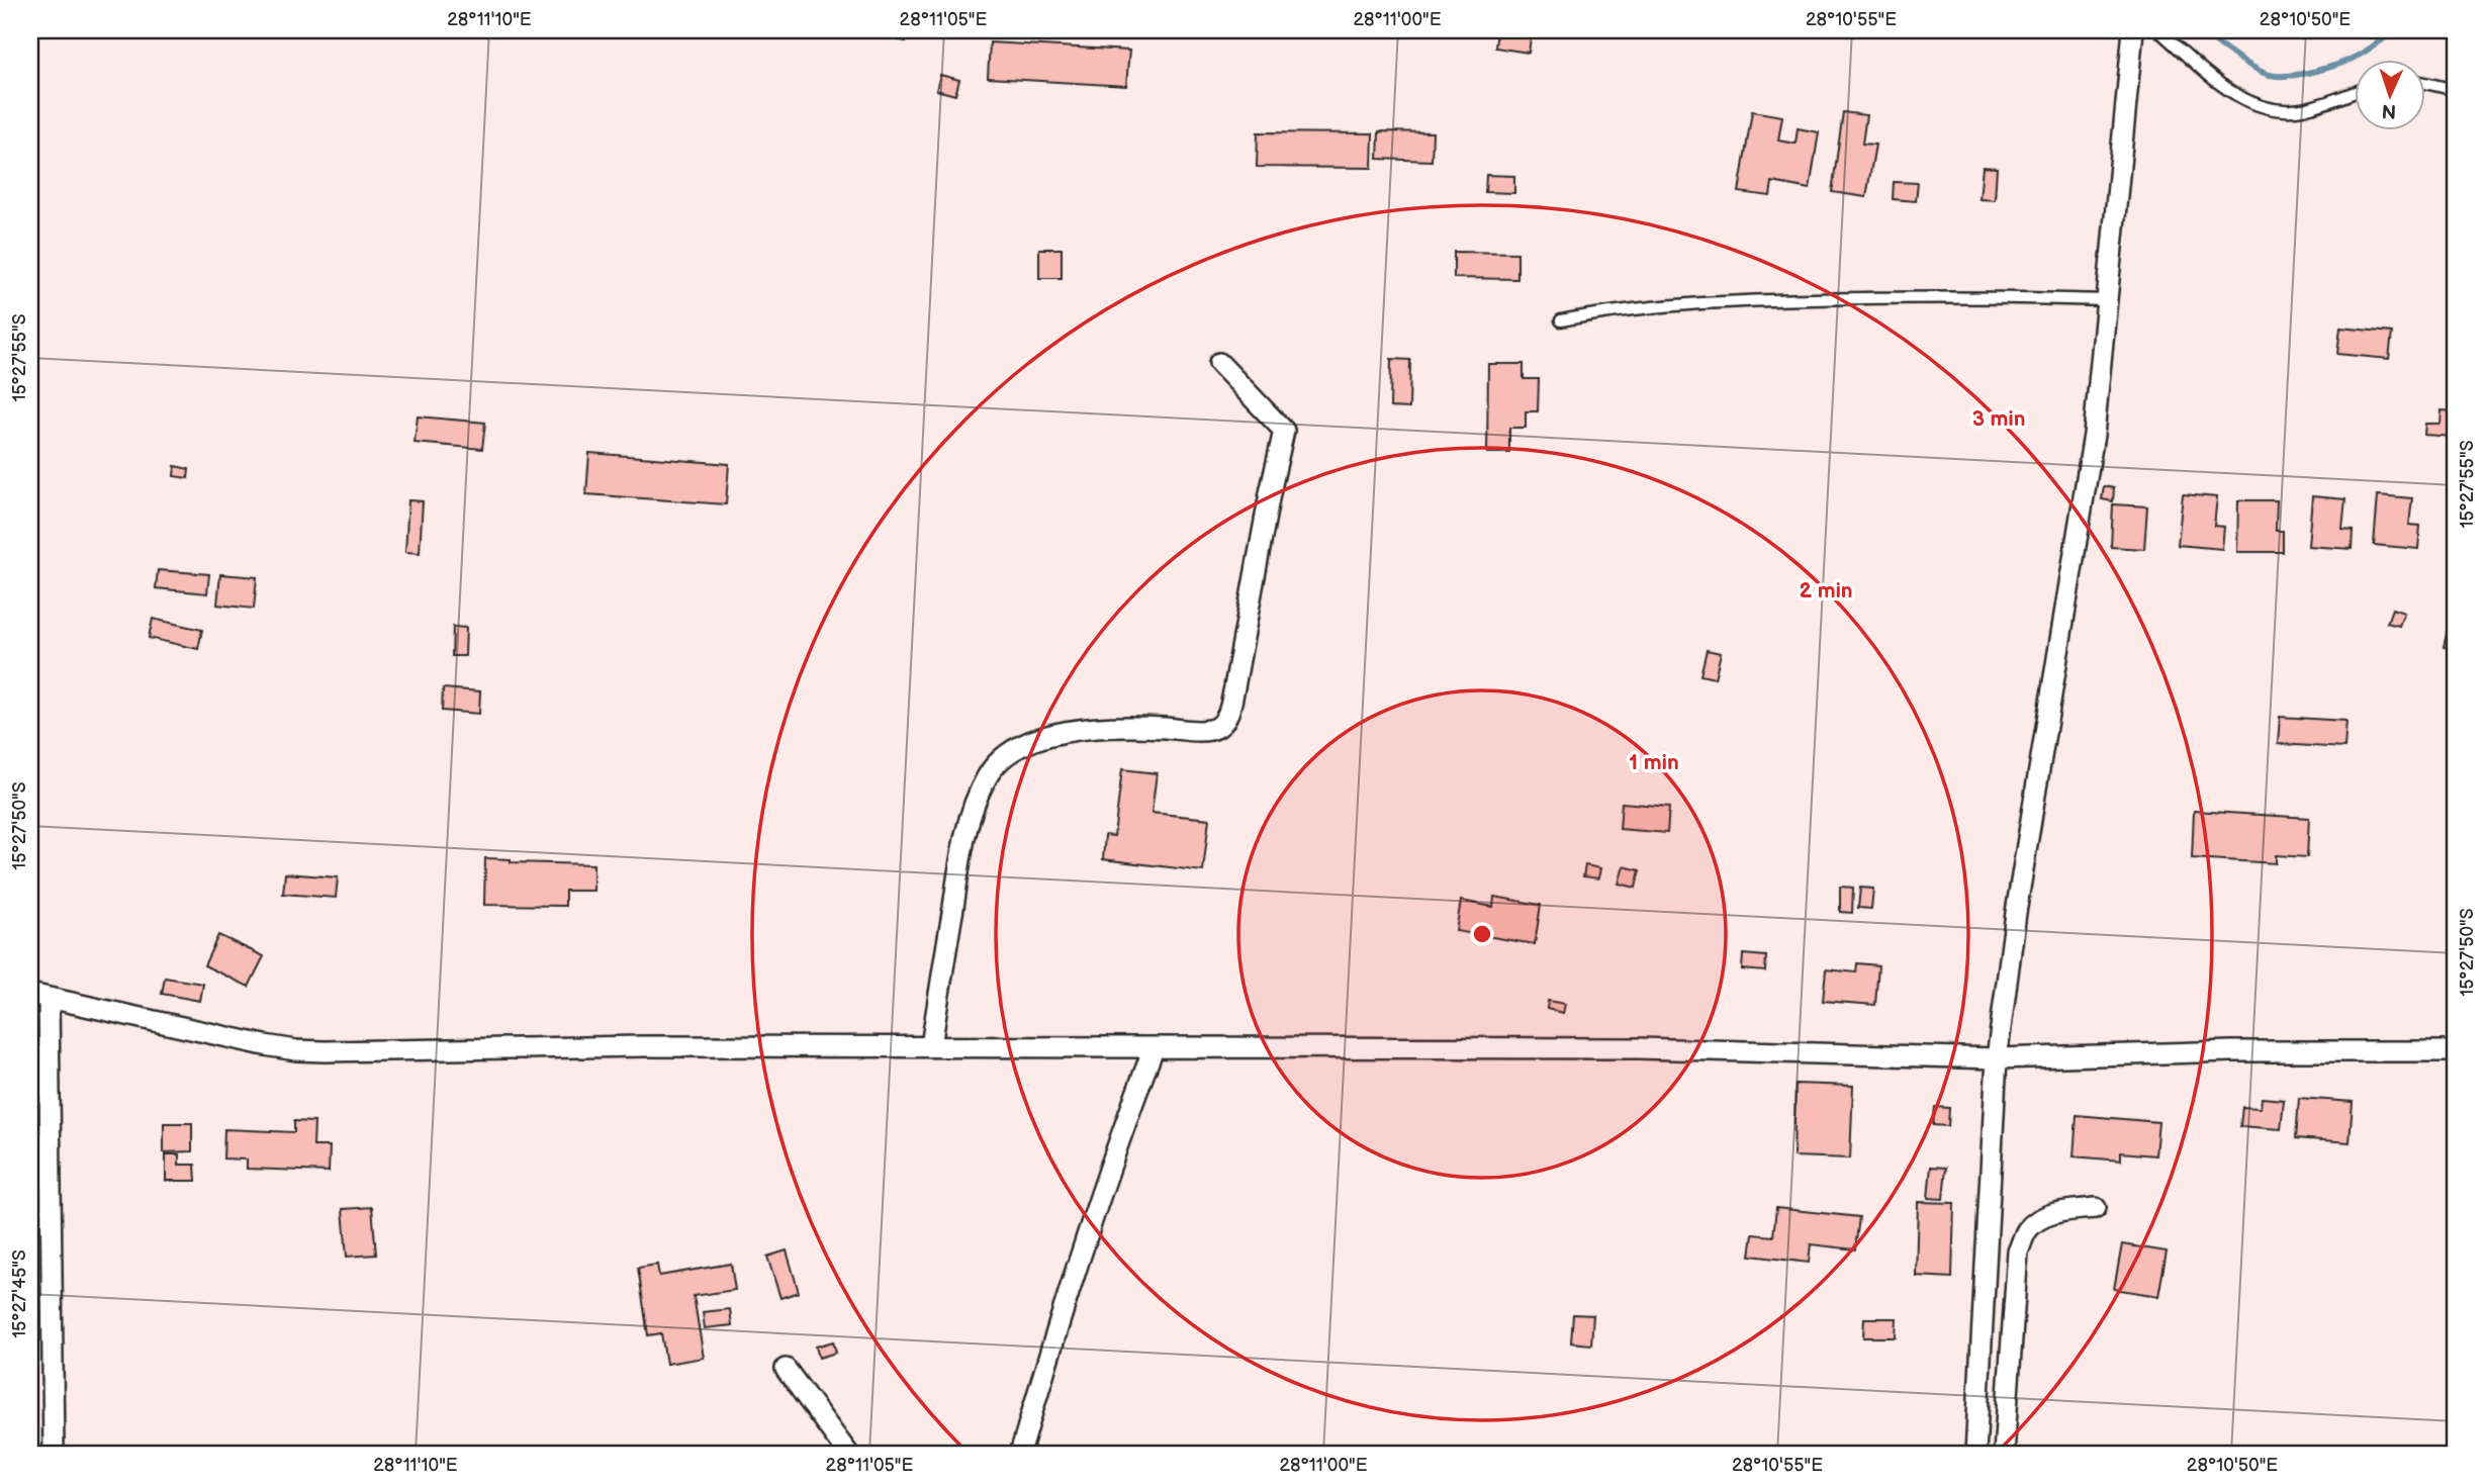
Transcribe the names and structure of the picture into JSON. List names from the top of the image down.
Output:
{
  "north": "bottom",
  "coordinates": [
    "28°11'10\"E",
    "28°11'05\"E",
    "28°11'00\"E",
    "28°10'55\"E",
    "28°10'50\"E",
    "15°27'55\"S",
    "15°27'50\"S",
    "15°27'45\"S"
  ],
  "rings": ["3 min", "2 min", "1 min"]
}
